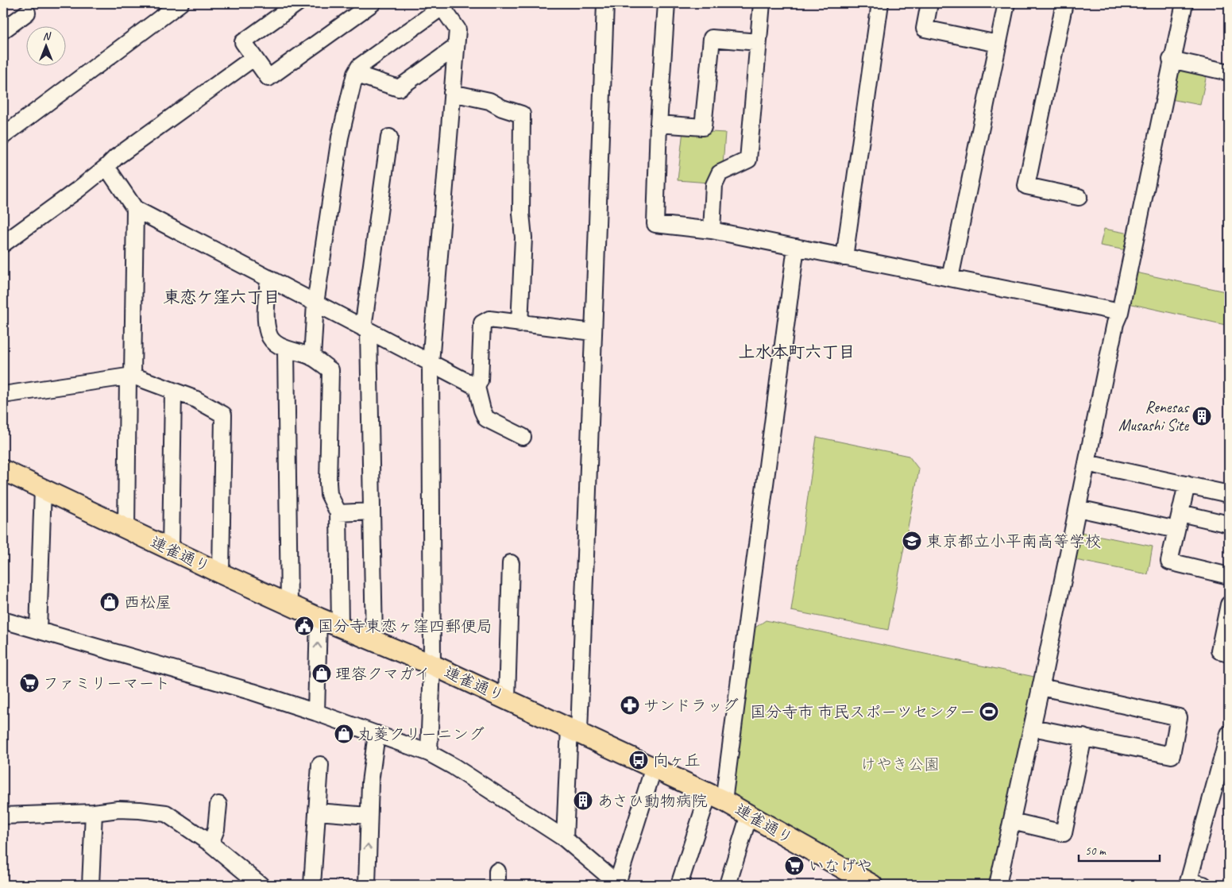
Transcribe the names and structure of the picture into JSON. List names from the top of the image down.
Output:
{
  "streets": {
    "main road": ["連雀通り"]
  },
  "districts": ["東恋ケ窪六丁目", "上水本町六丁目"],
  "parks": ["けやき公園"],
  "places": {
    "building": ["Renesas Musashi Site", "あさひ動物病院"],
    "school or university": ["東京都立小平南高等学校"],
    "shop": ["西松屋", "理容クマガイ", "丸菱クリーニング"],
    "public building": ["国分寺東恋ヶ窪四郵便局"],
    "supermarket": ["ファミリーマート", "いなげや"],
    "pharmacy": ["サンドラッグ"],
    "sports": ["国分寺市 市民スポーツセンター"],
    "bus stop": ["向ヶ丘"]
  },
  "scale_bar": "50 m",
  "north": "top"
}
